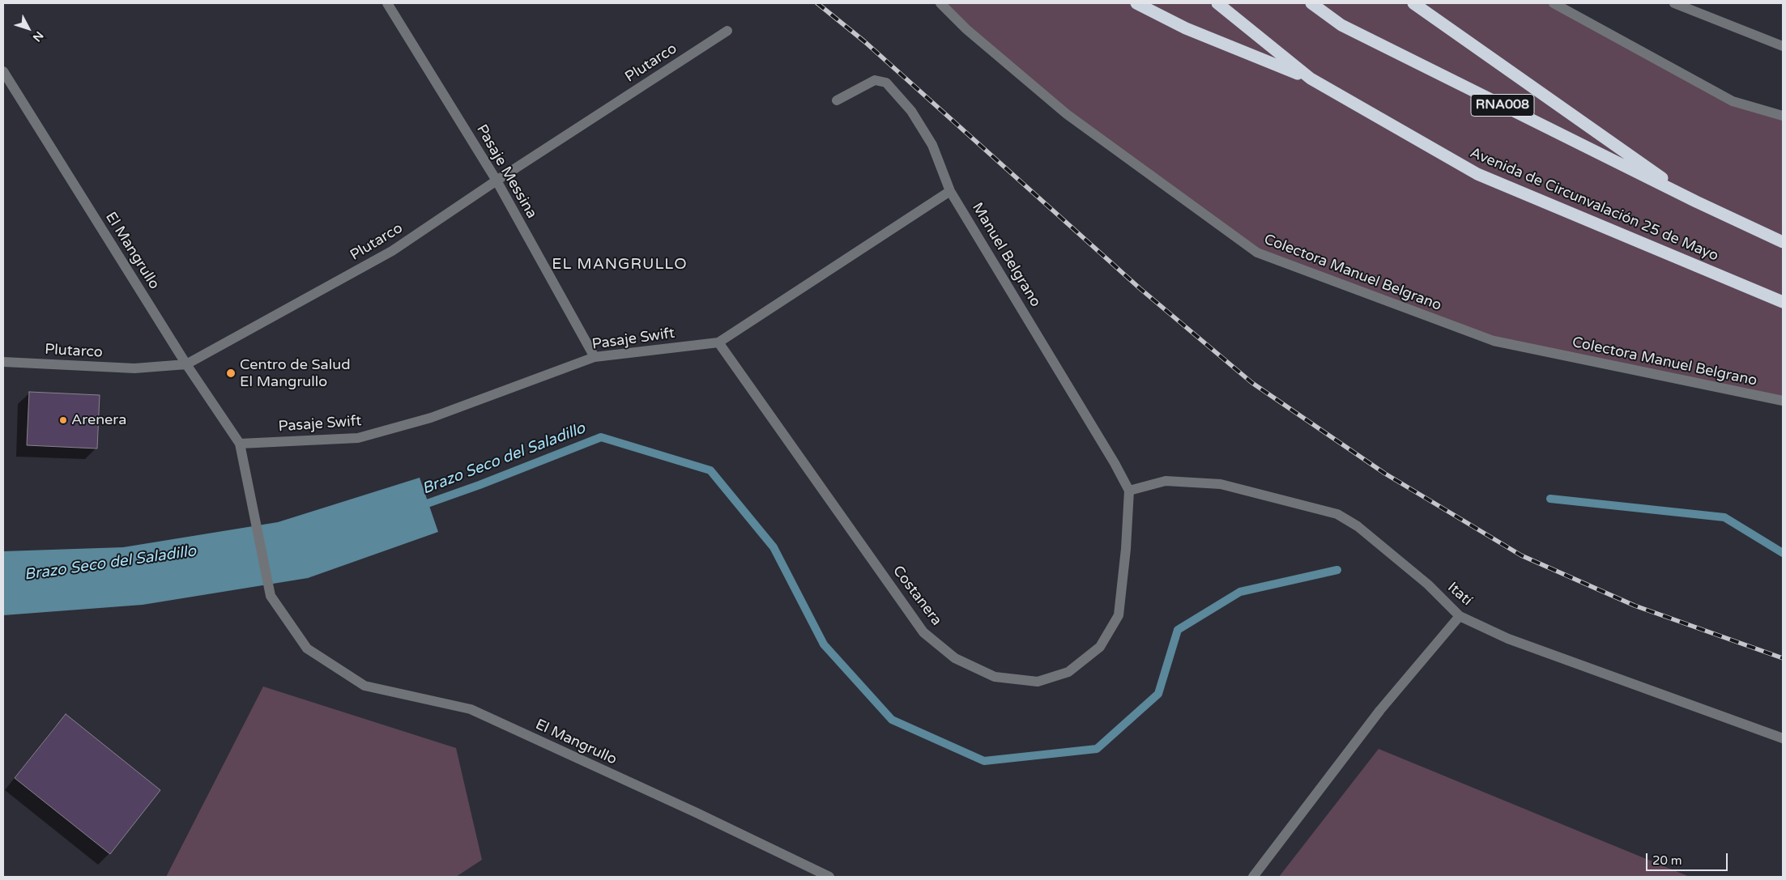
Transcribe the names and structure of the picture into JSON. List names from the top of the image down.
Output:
{
  "streets": {
    "highway": ["RNA008", "Avenida de Circunvalación 25 de Mayo"],
    "street": [
      "Plutarco",
      "Pasaje Messina",
      "El Mangrullo",
      "Manuel Belgrano",
      "Colectora Manuel Belgrano",
      "Pasaje Swift",
      "Itatí",
      "Costanera"
    ]
  },
  "crossings": [
    ["Plutarco", "Pasaje Messina"],
    ["Plutarco", "El Mangrullo"],
    ["Pasaje Messina", "Pasaje Swift"],
    ["El Mangrullo", "Pasaje Swift"],
    ["Manuel Belgrano", "Pasaje Swift"],
    ["Manuel Belgrano", "Itatí"],
    ["Manuel Belgrano", "Costanera"],
    ["Pasaje Swift", "Costanera"],
    ["Itatí", "Costanera"]
  ],
  "districts": ["EL MANGRULLO"],
  "water": ["Brazo Seco del Saladillo"],
  "places": ["Centro de Salud El Mangrullo", "Arenera"],
  "scale_bar": "20 m",
  "north": "bottom right"
}
